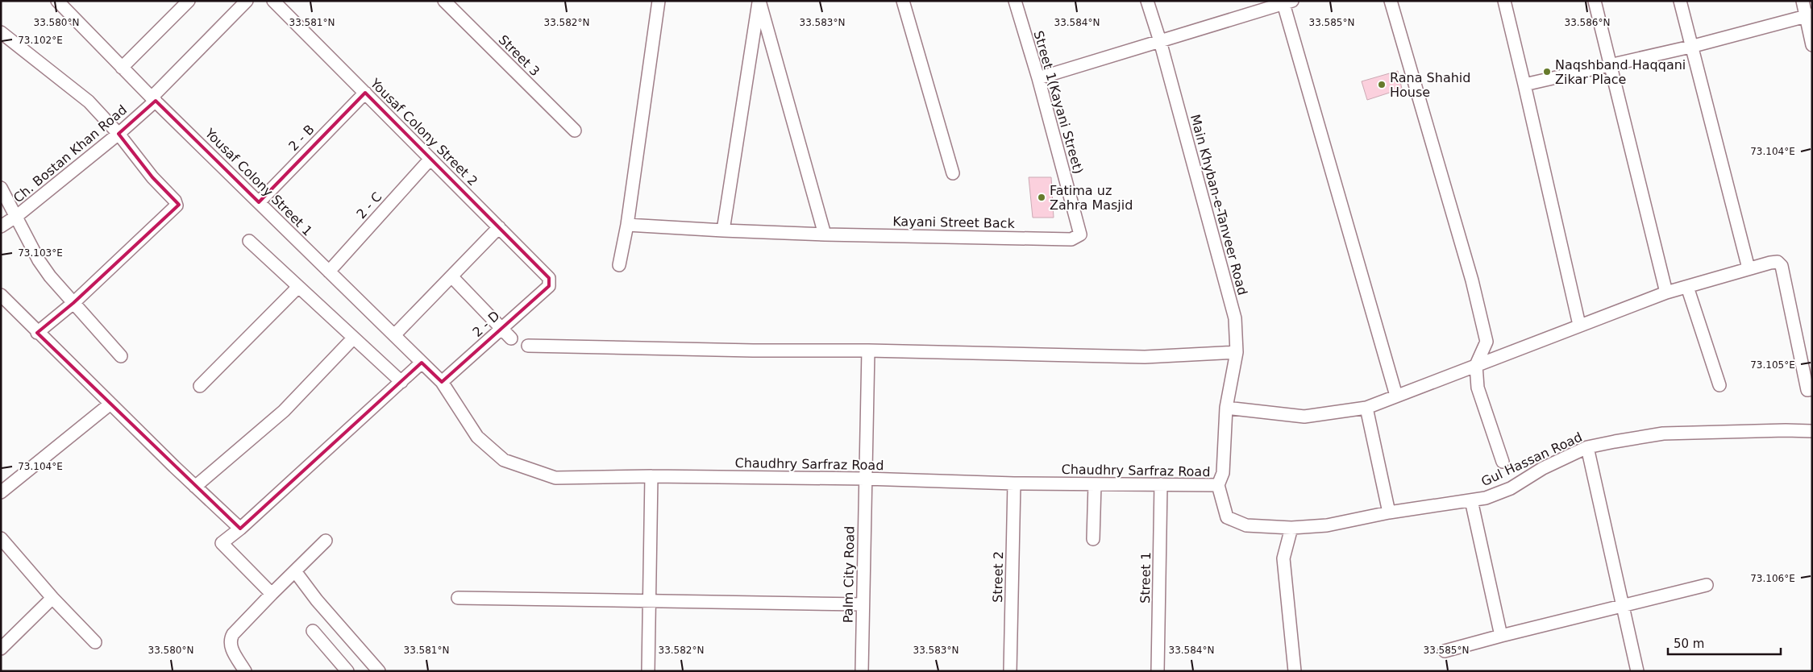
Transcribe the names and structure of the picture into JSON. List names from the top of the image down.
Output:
{
  "streets": {
    "street": [
      "Street 3",
      "Street 1(Kayani Street)",
      "Yousaf Colony Street 2",
      "2 - B",
      "Ch. Bostan Khan Road",
      "Yousaf Colony Street 1",
      "Main Khyban-e-Tanveer Road",
      "2 - C",
      "Kayani Street Back",
      "2 - D",
      "Gul Hassan Road",
      "Chaudhry Sarfraz Road",
      "Palm City Road",
      "Street 2",
      "Street 1"
    ]
  },
  "crossings": [
    ["Street 1(Kayani Street)", "Kayani Street Back"],
    ["Yousaf Colony Street 2", "2 - B"],
    ["Yousaf Colony Street 2", "2 - C"],
    ["Yousaf Colony Street 2", "2 - D"],
    ["2 - B", "Yousaf Colony Street 1"],
    ["Ch. Bostan Khan Road", "Yousaf Colony Street 1"],
    ["Yousaf Colony Street 1", "2 - C"],
    ["Yousaf Colony Street 1", "2 - D"],
    ["Yousaf Colony Street 1", "Chaudhry Sarfraz Road"],
    ["Main Khyban-e-Tanveer Road", "Gul Hassan Road"],
    ["Main Khyban-e-Tanveer Road", "Chaudhry Sarfraz Road"],
    ["2 - D", "Chaudhry Sarfraz Road"],
    ["Gul Hassan Road", "Chaudhry Sarfraz Road"],
    ["Chaudhry Sarfraz Road", "Palm City Road"],
    ["Chaudhry Sarfraz Road", "Street 2"],
    ["Chaudhry Sarfraz Road", "Street 1"]
  ],
  "places": ["Naqshband Haqqani Zikar Place", "Rana Shahid House", "Fatima uz Zahra Masjid"],
  "scale_bar": "50 m",
  "coordinates": [
    "33.580°N",
    "33.581°N",
    "33.582°N",
    "33.583°N",
    "33.584°N",
    "33.585°N",
    "33.586°N",
    "73.102°E",
    "73.104°E",
    "73.103°E",
    "73.105°E",
    "73.106°E"
  ]
}
